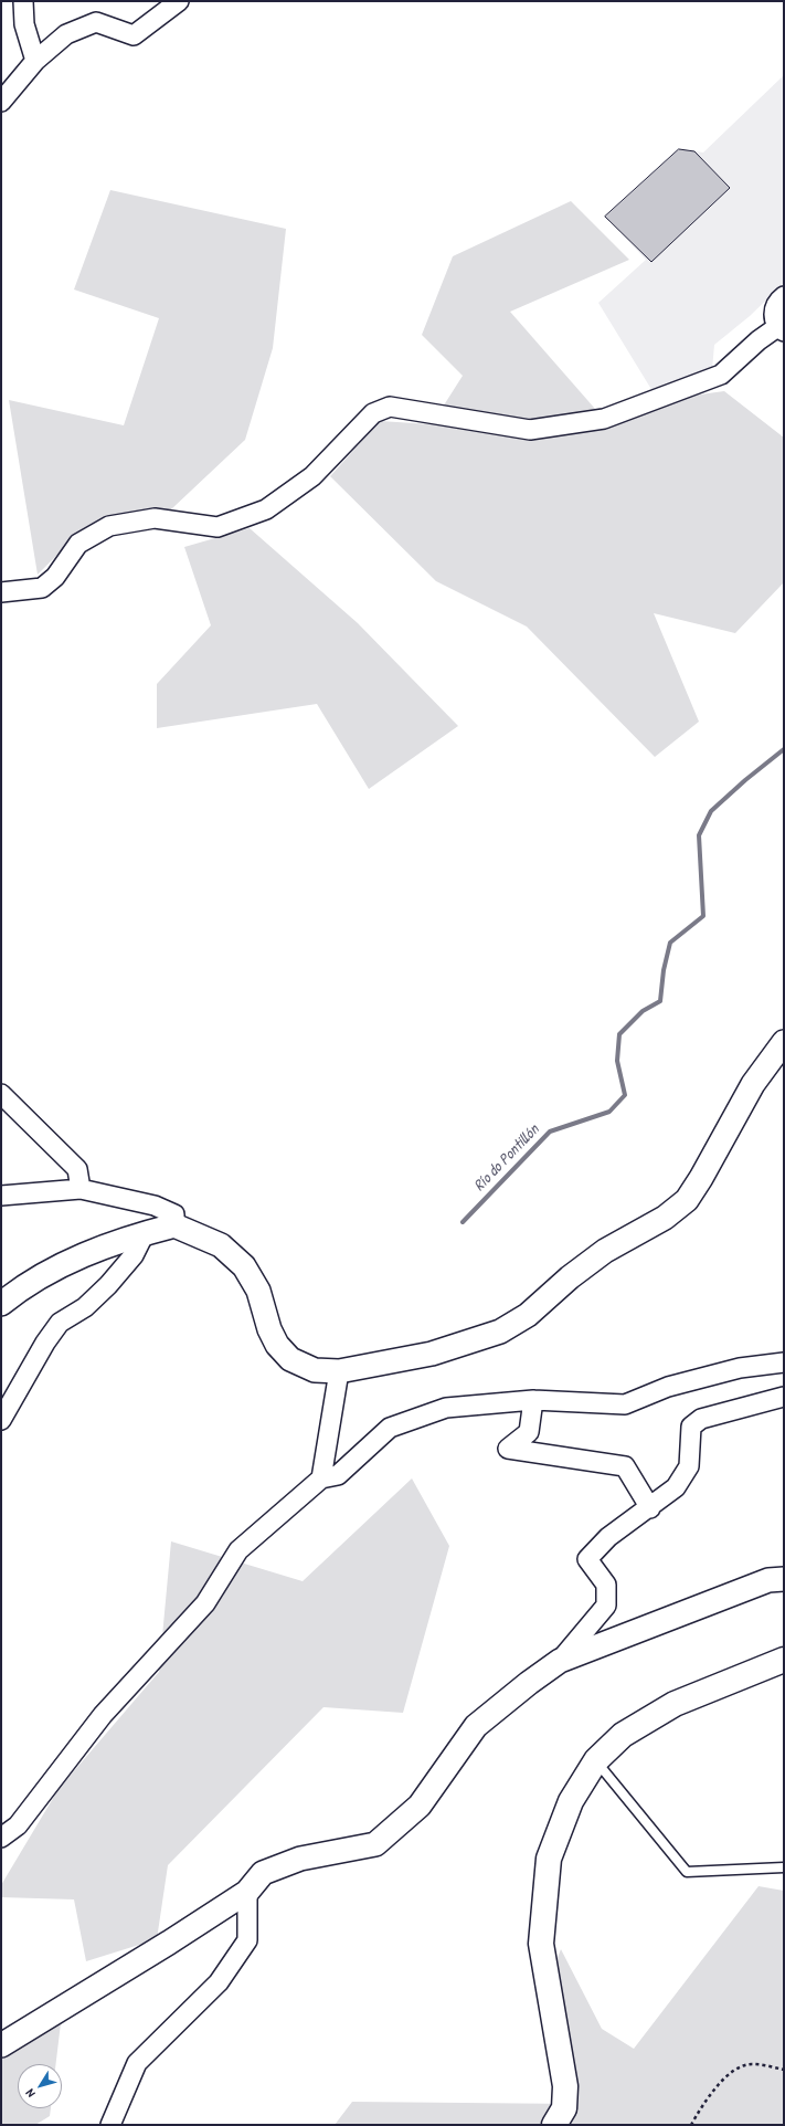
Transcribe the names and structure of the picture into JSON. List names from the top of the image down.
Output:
{
  "water": ["Río do Pontillón"],
  "north": "bottom left"
}
